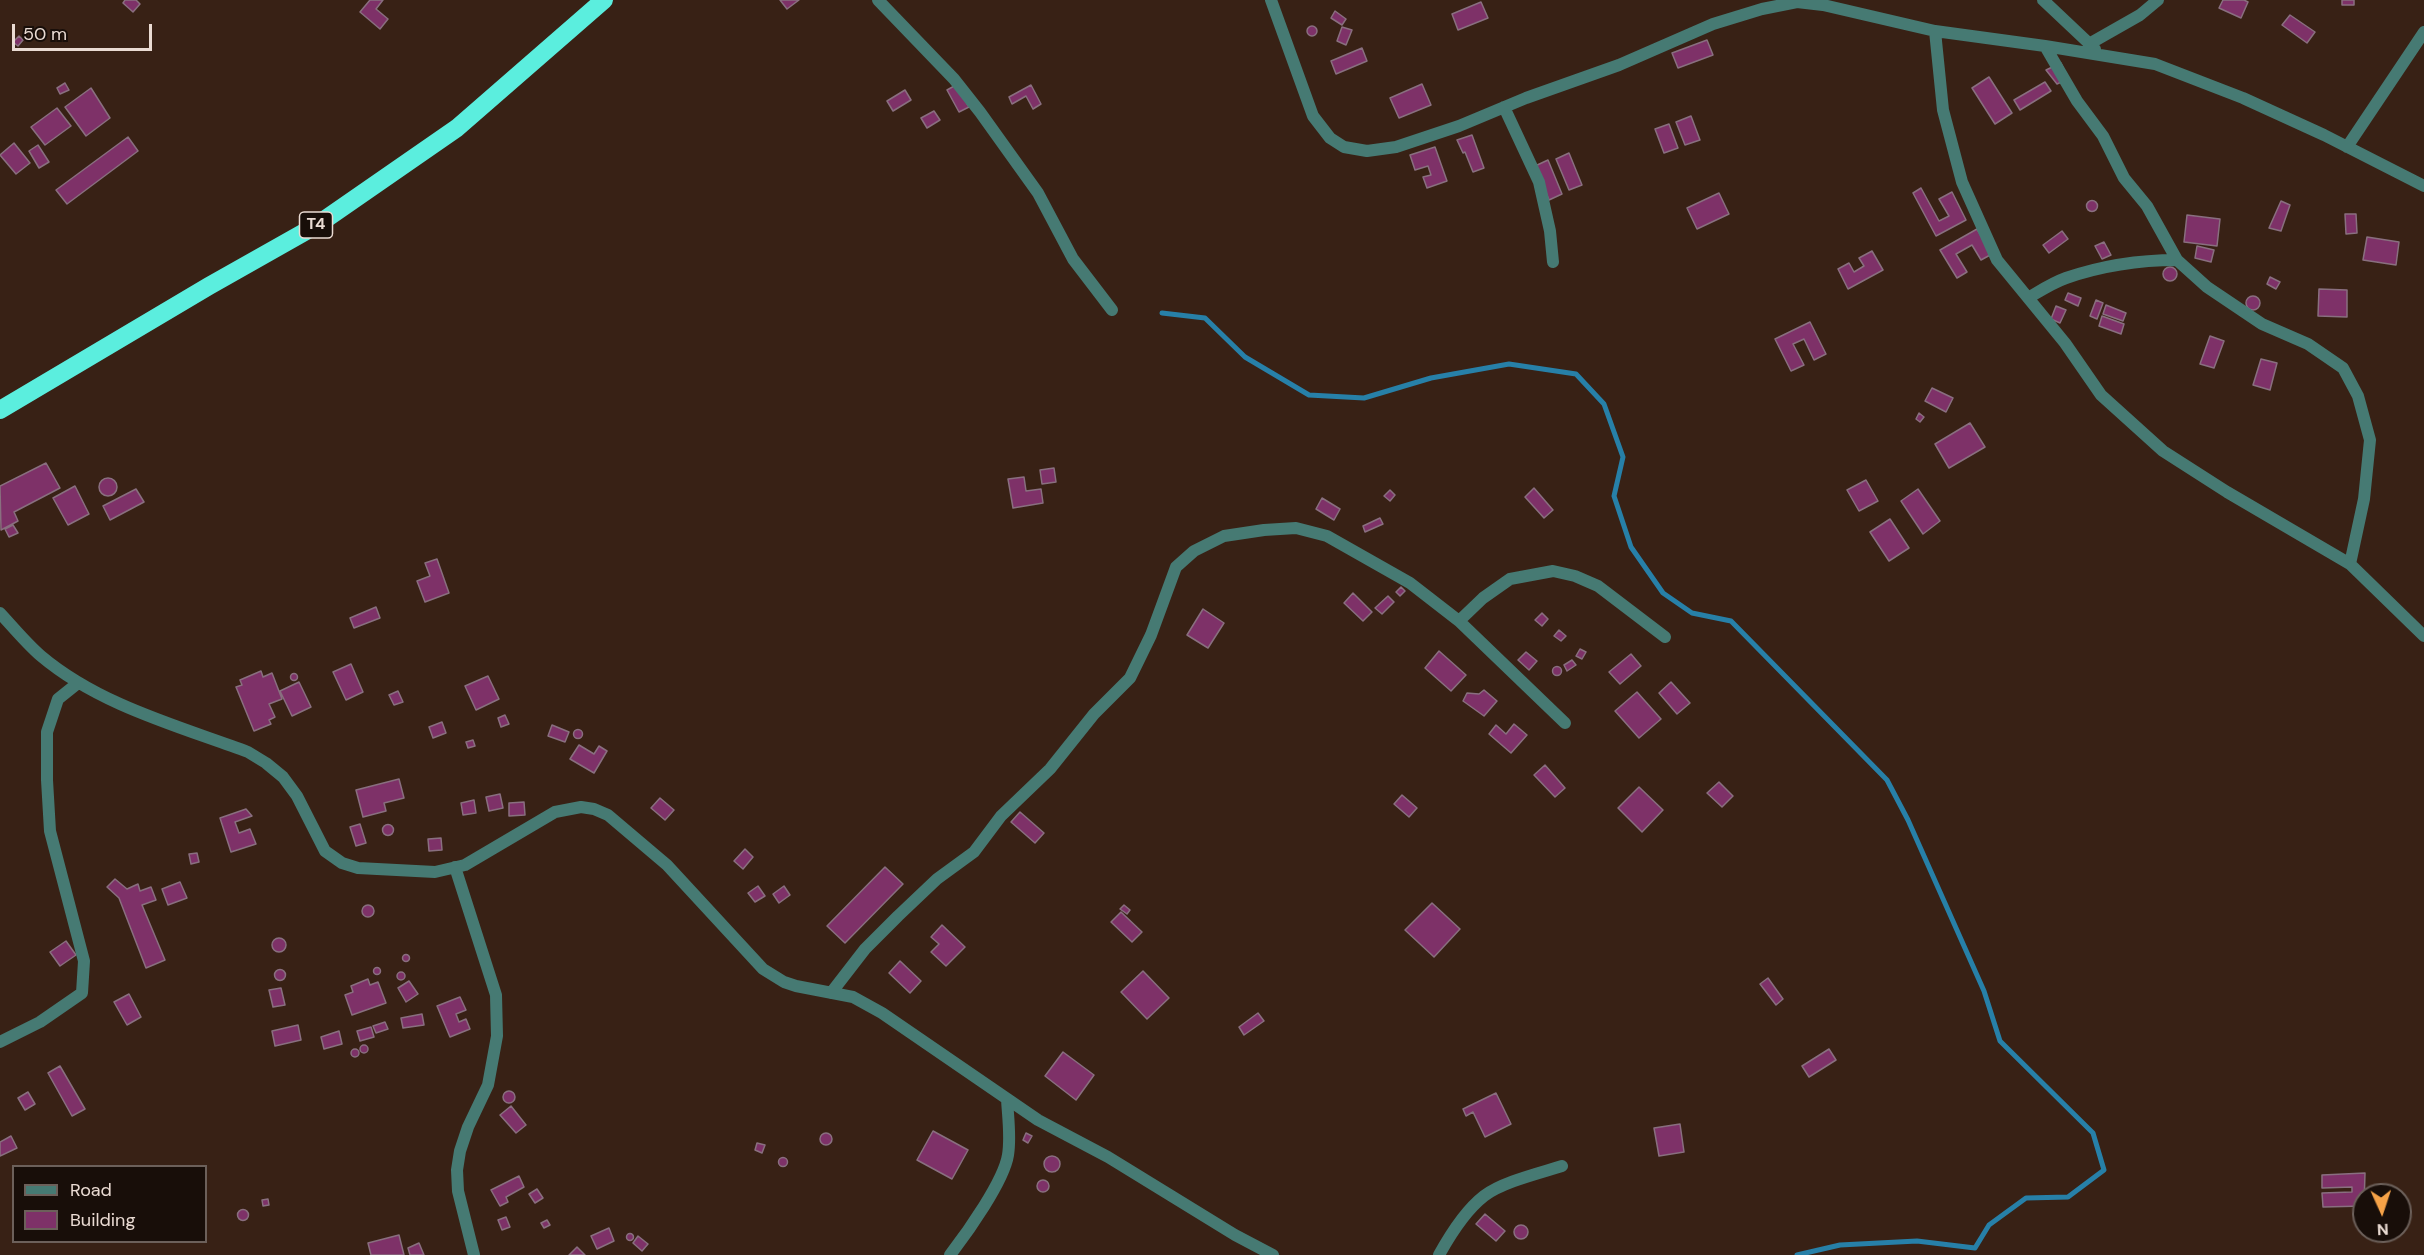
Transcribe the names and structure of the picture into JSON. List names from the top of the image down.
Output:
{
  "streets": {
    "highway": ["T4"]
  },
  "legend": ["Road", "Building"],
  "scale_bar": "50 m",
  "north": "bottom"
}
